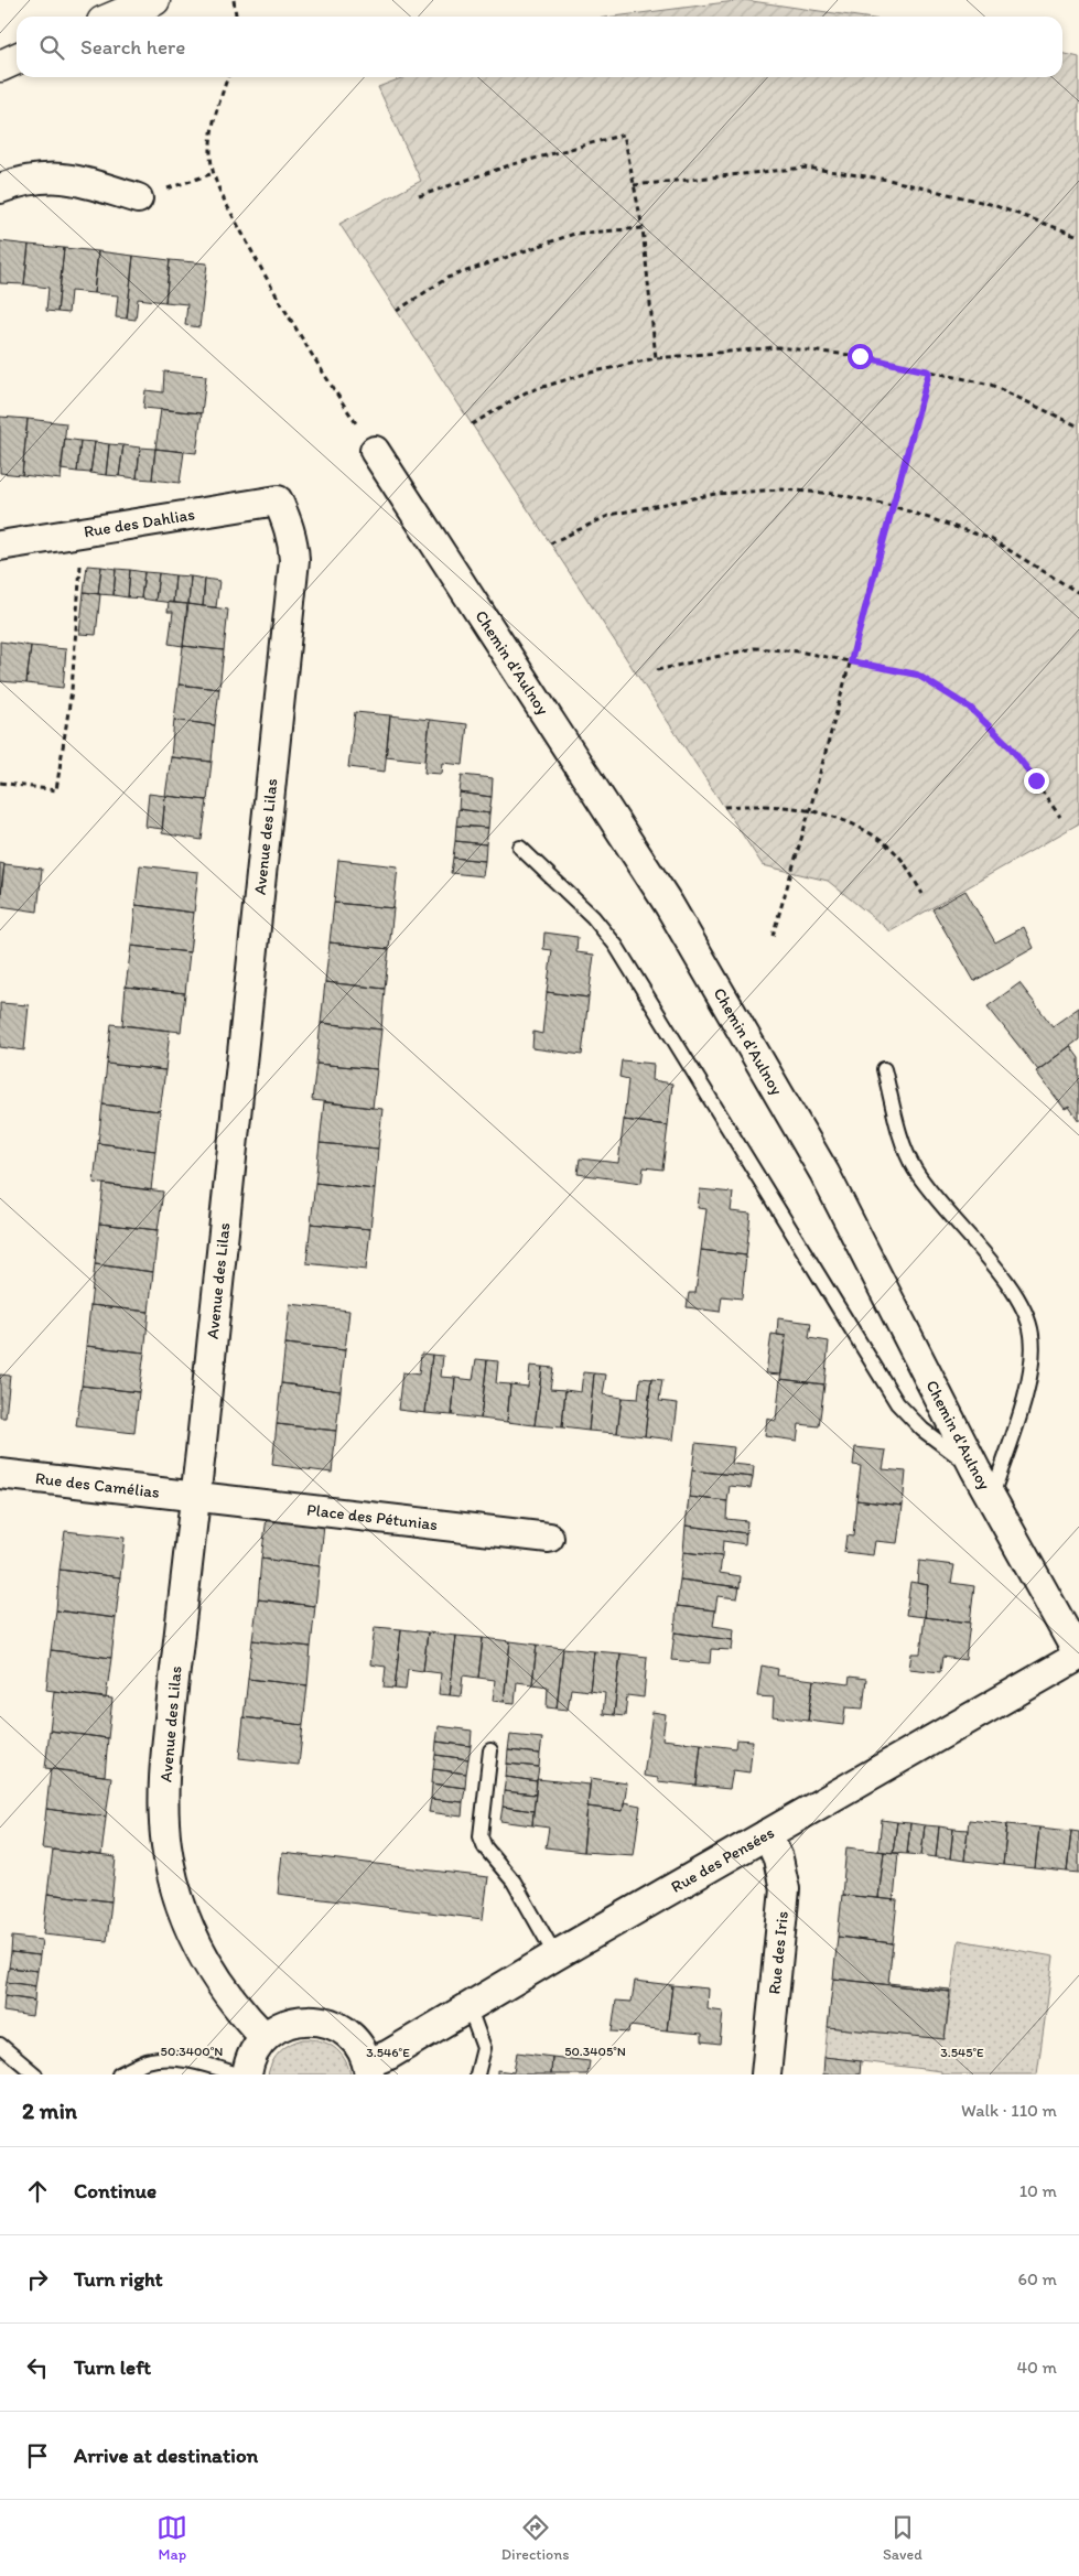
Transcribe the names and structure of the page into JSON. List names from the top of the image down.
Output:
{
  "streets": {
    "street": [
      "Rue des Dahlias",
      "Chemin d'Aulnoy",
      "Avenue des Lilas",
      "Rue des Camélias",
      "Place des Pétunias",
      "Rue des Pensées",
      "Rue des Iris"
    ]
  },
  "crossings": [
    ["Rue des Dahlias", "Avenue des Lilas"],
    ["Chemin d'Aulnoy", "Rue des Pensées"],
    ["Avenue des Lilas", "Rue des Camélias"],
    ["Avenue des Lilas", "Place des Pétunias"],
    ["Rue des Camélias", "Place des Pétunias"],
    ["Rue des Pensées", "Rue des Iris"]
  ],
  "page": {
    "search": "Search here",
    "heading": ["2 min", "Walk · 110 m"],
    "list": [
      ["Continue", "10 m"],
      ["Turn right", "60 m"],
      ["Turn left", "40 m"],
      "Arrive at destination"
    ],
    "nav": ["Map", "Directions", "Saved"]
  },
  "coordinates": [
    "50.3400°N",
    "50.3405°N",
    "3.546°E",
    "3.545°E"
  ]
}
